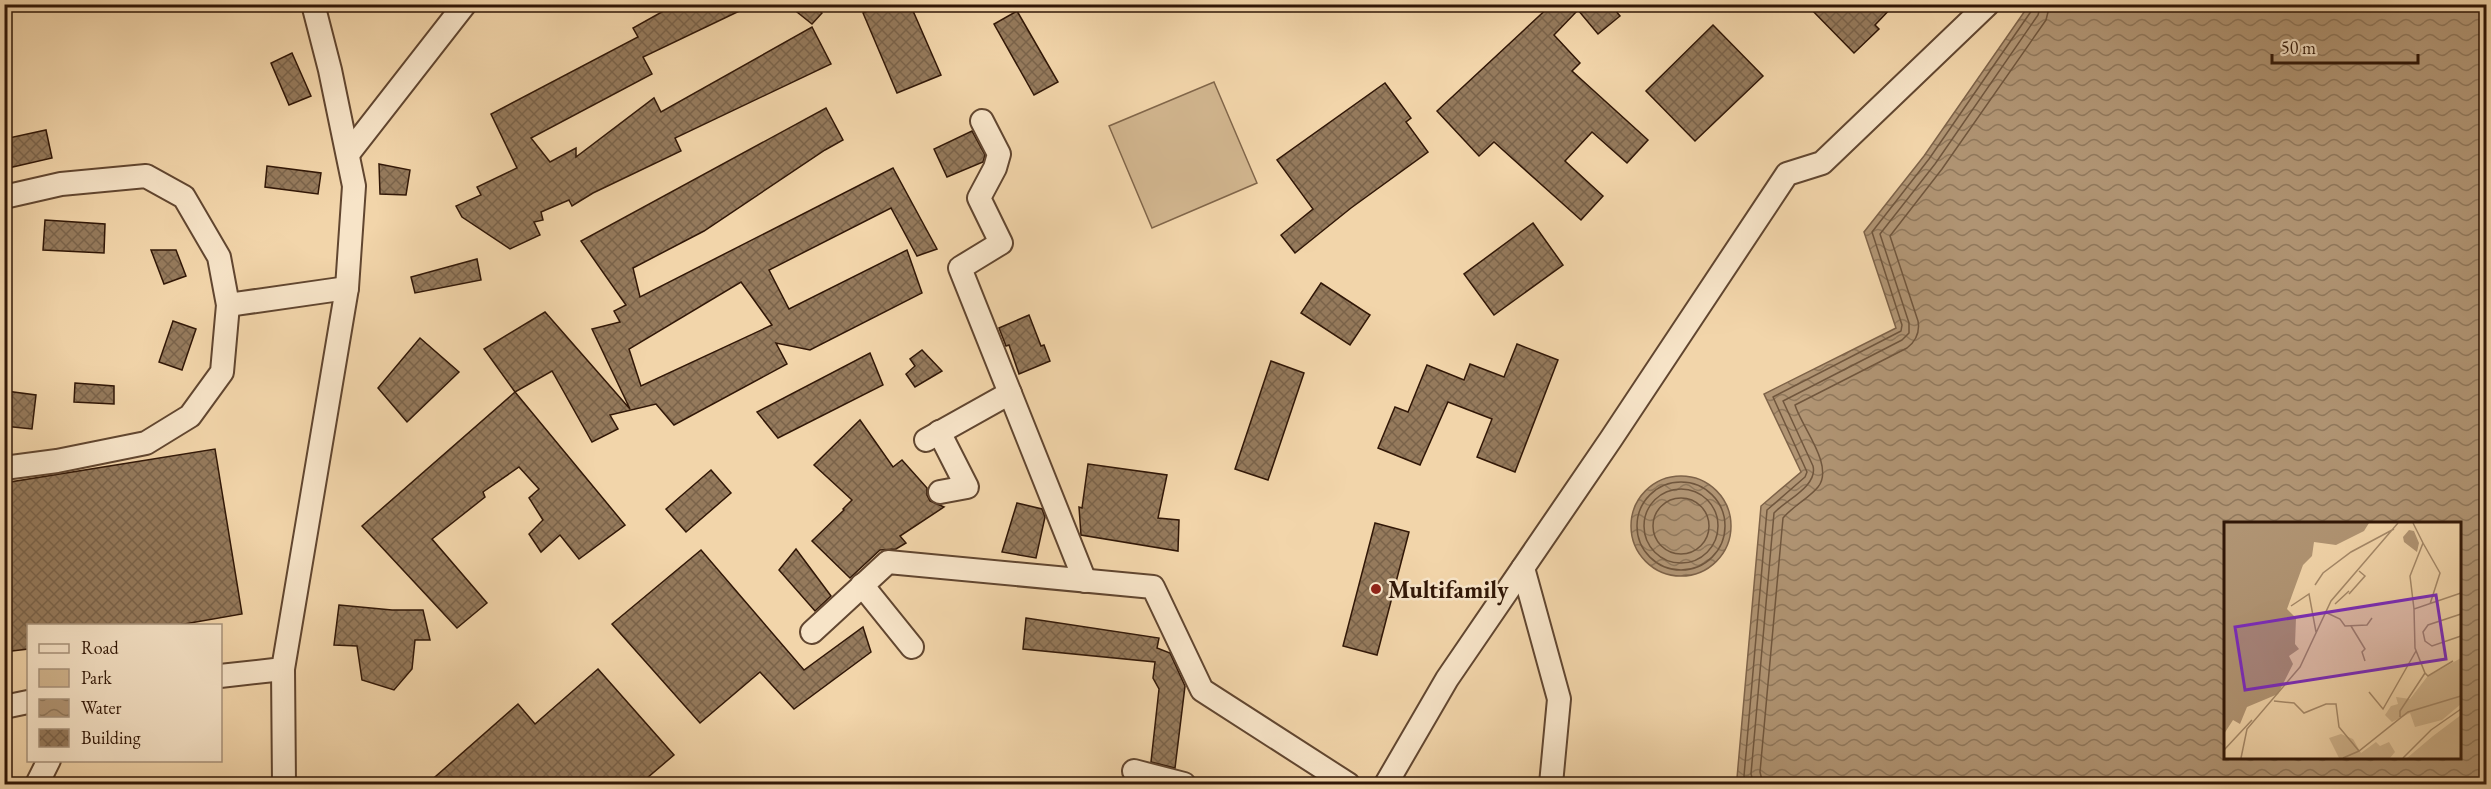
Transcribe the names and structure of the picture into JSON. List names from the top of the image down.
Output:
{
  "places": ["Multifamily"],
  "legend": [
    "Road",
    "Park",
    "Water",
    "Building"
  ],
  "scale_bar": "50 m"
}
